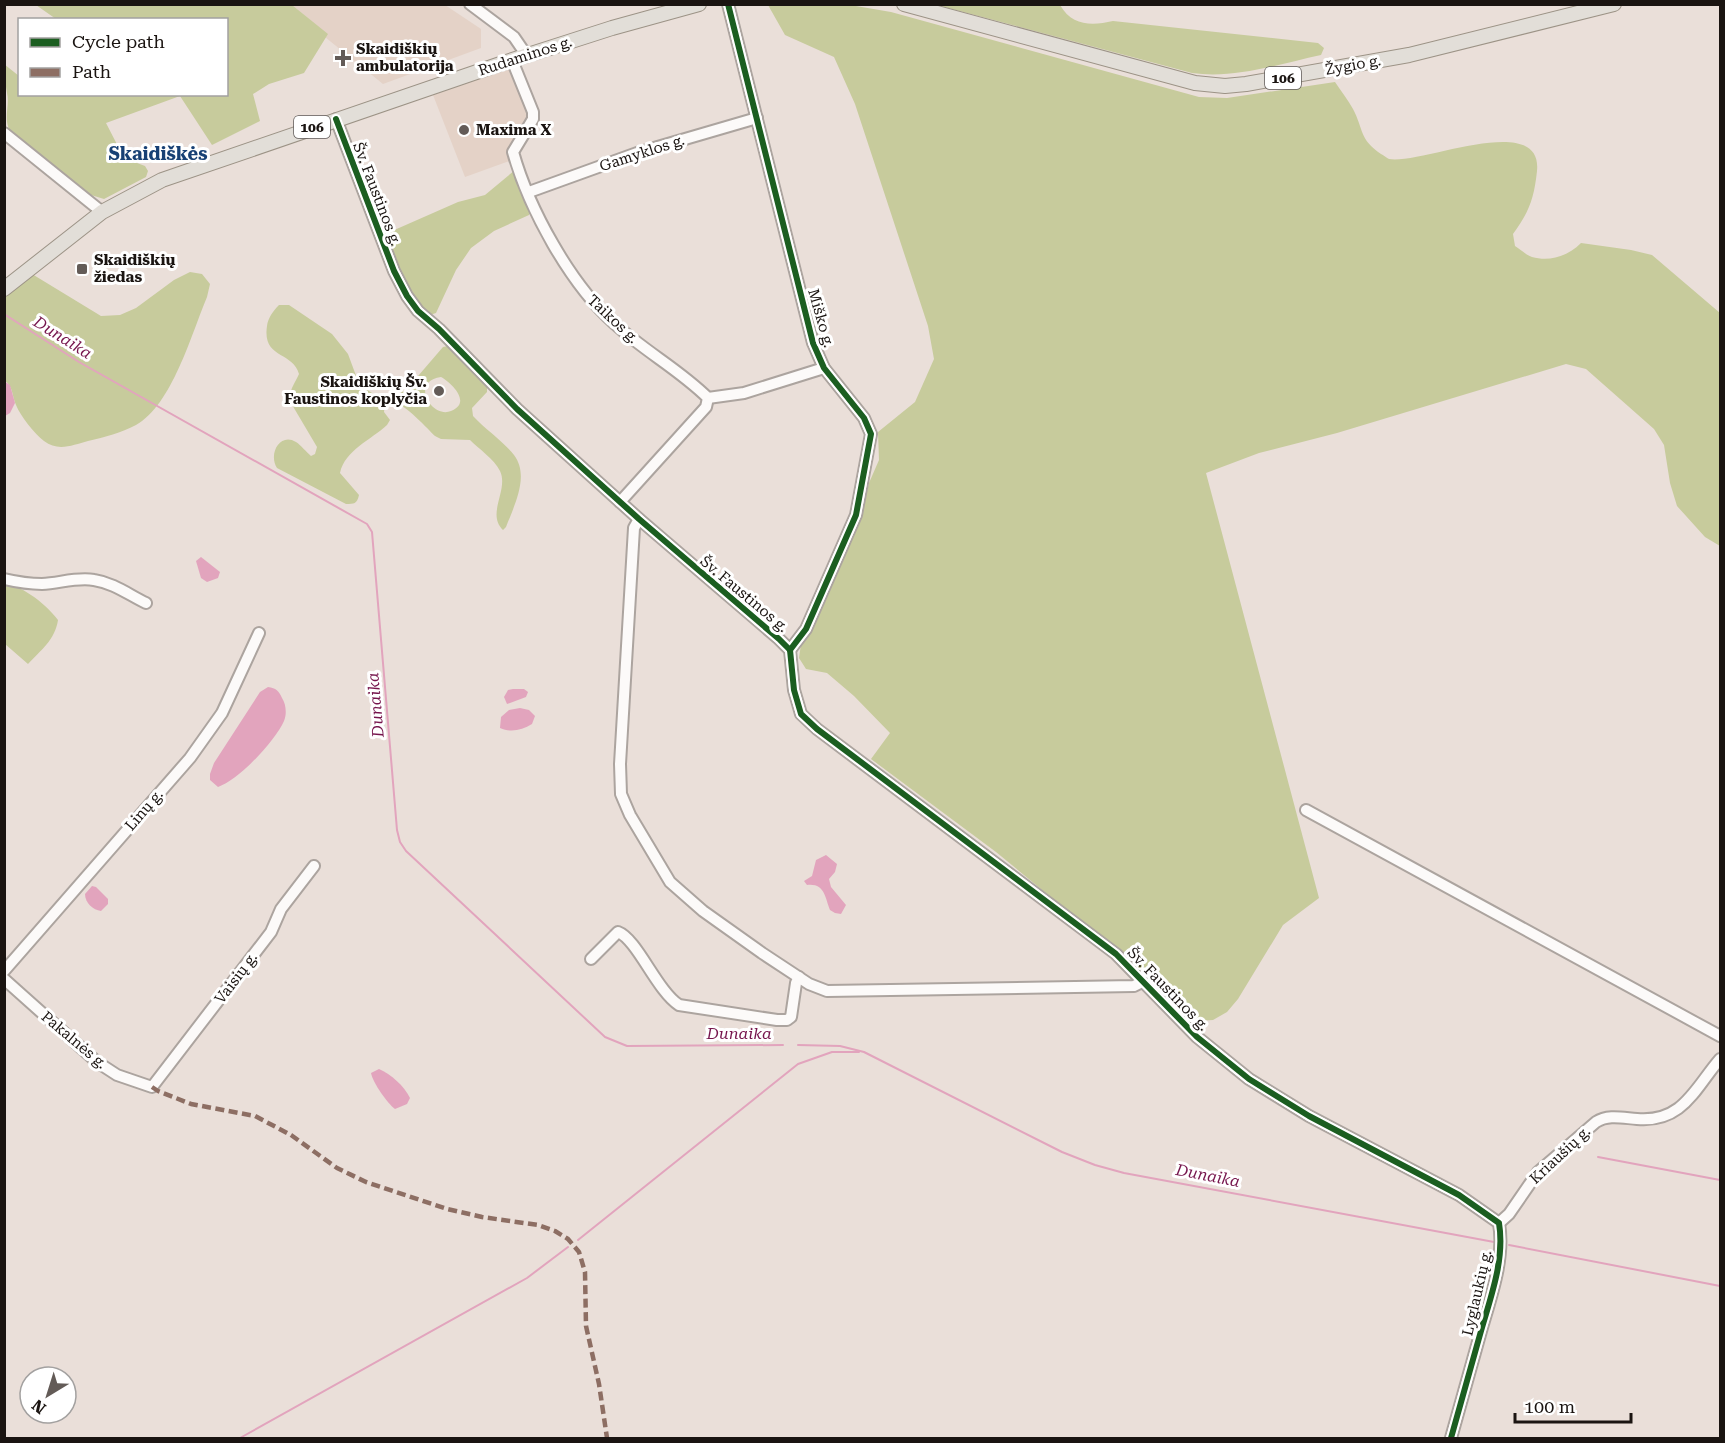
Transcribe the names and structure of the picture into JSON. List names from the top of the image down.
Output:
{
  "streets": {
    "main road": ["Rudaminos g.", "Žygio g.", "106"],
    "street": [
      "Gamyklos g.",
      "Šv. Faustinos g.",
      "Miško g.",
      "Taikos g.",
      "Linų g.",
      "Vaisių g.",
      "Pakalnės g.",
      "Kriaušių g.",
      "Lyglaukių g."
    ]
  },
  "crossings": [
    ["Rudaminos g.", "106"],
    ["Rudaminos g.", "Šv. Faustinos g."],
    ["Rudaminos g.", "Taikos g."],
    ["Gamyklos g.", "Miško g."],
    ["Gamyklos g.", "Taikos g."],
    ["Šv. Faustinos g.", "Miško g."],
    ["Šv. Faustinos g.", "Kriaušių g."],
    ["Šv. Faustinos g.", "Lyglaukių g."],
    ["Vaisių g.", "Pakalnės g."],
    ["Kriaušių g.", "Lyglaukių g."]
  ],
  "districts": ["Skaidiškės"],
  "water": ["Dunaika"],
  "places": {
    "health": ["Skaidiškių ambulatorija"],
    "other": ["Maxima X", "Skaidiškių Šv. Faustinos koplyčia"],
    "transit": ["Skaidiškių žiedas"]
  },
  "legend": ["Cycle path", "Path"],
  "scale_bar": "100 m",
  "north": "bottom left"
}
